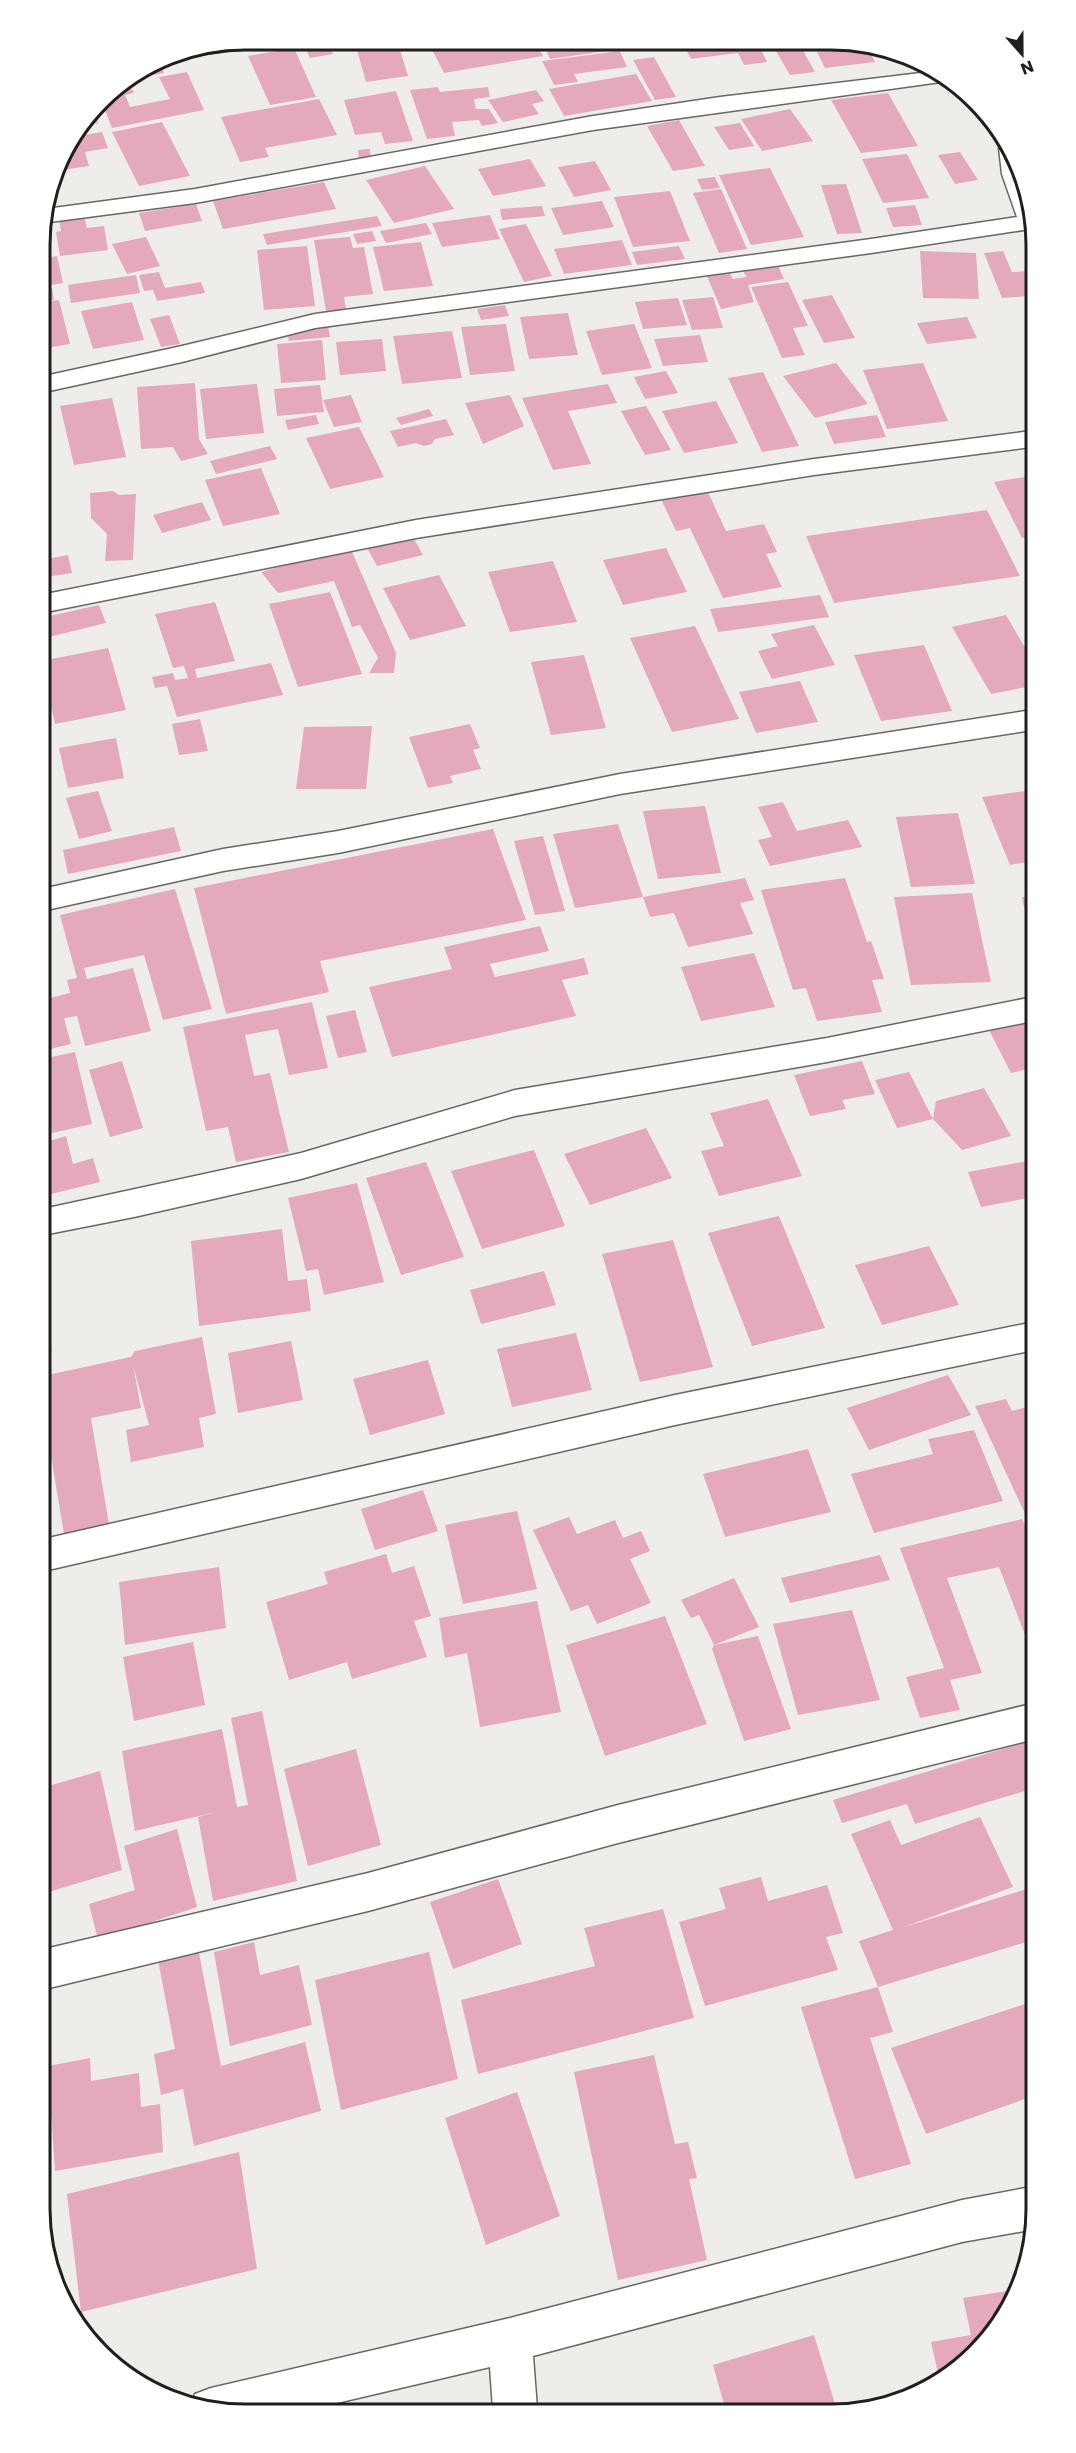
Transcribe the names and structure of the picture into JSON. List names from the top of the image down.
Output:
{
  "north": "bottom"
}
